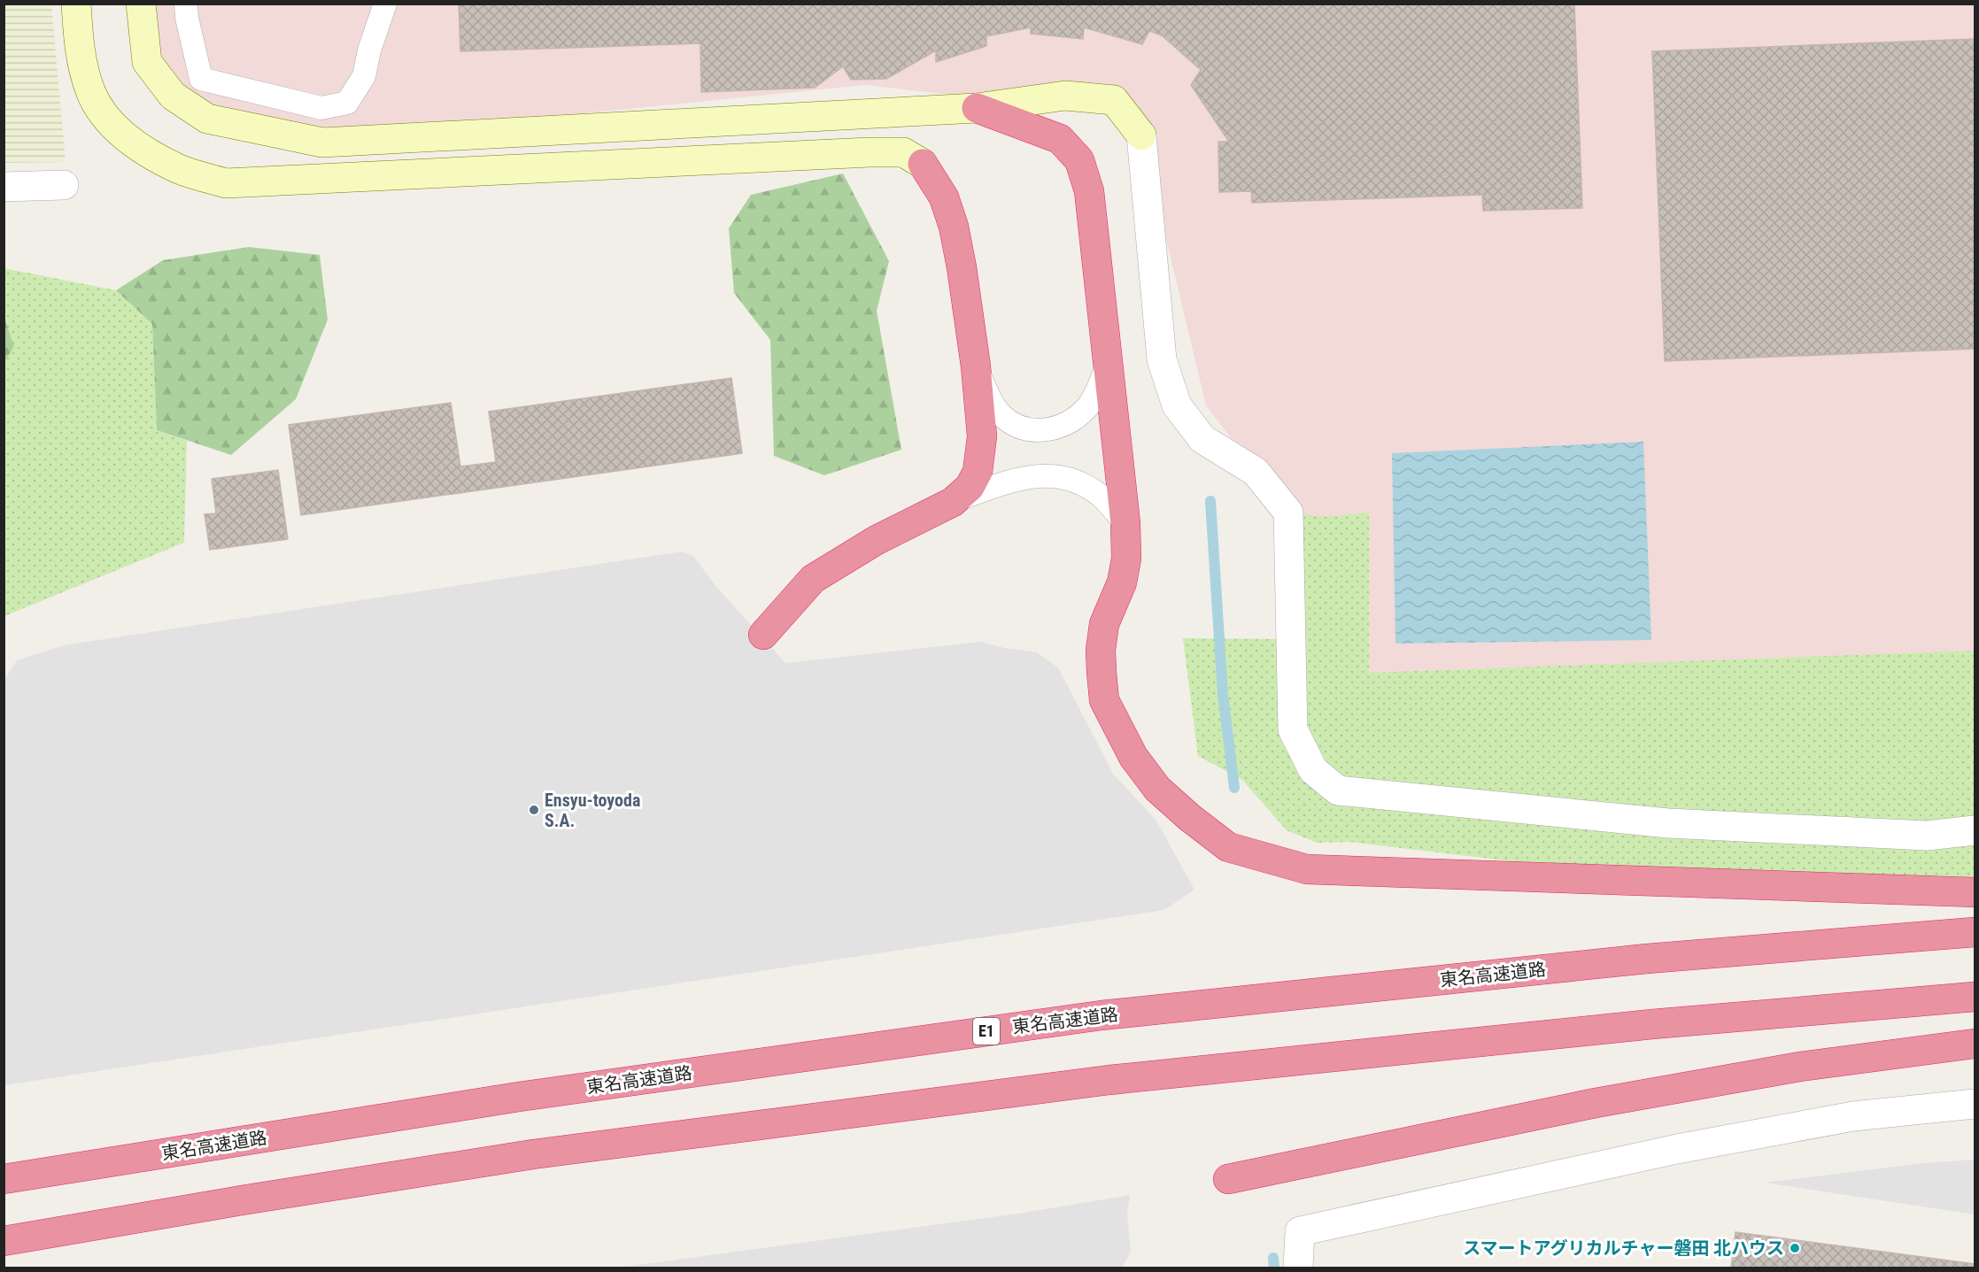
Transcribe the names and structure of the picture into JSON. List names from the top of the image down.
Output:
{
  "streets": {
    "highway": ["東名高速道路", "E1"]
  },
  "places": ["Ensyu-toyoda S.A.", "スマートアグリカルチャー磐田 北ハウス"]
}
